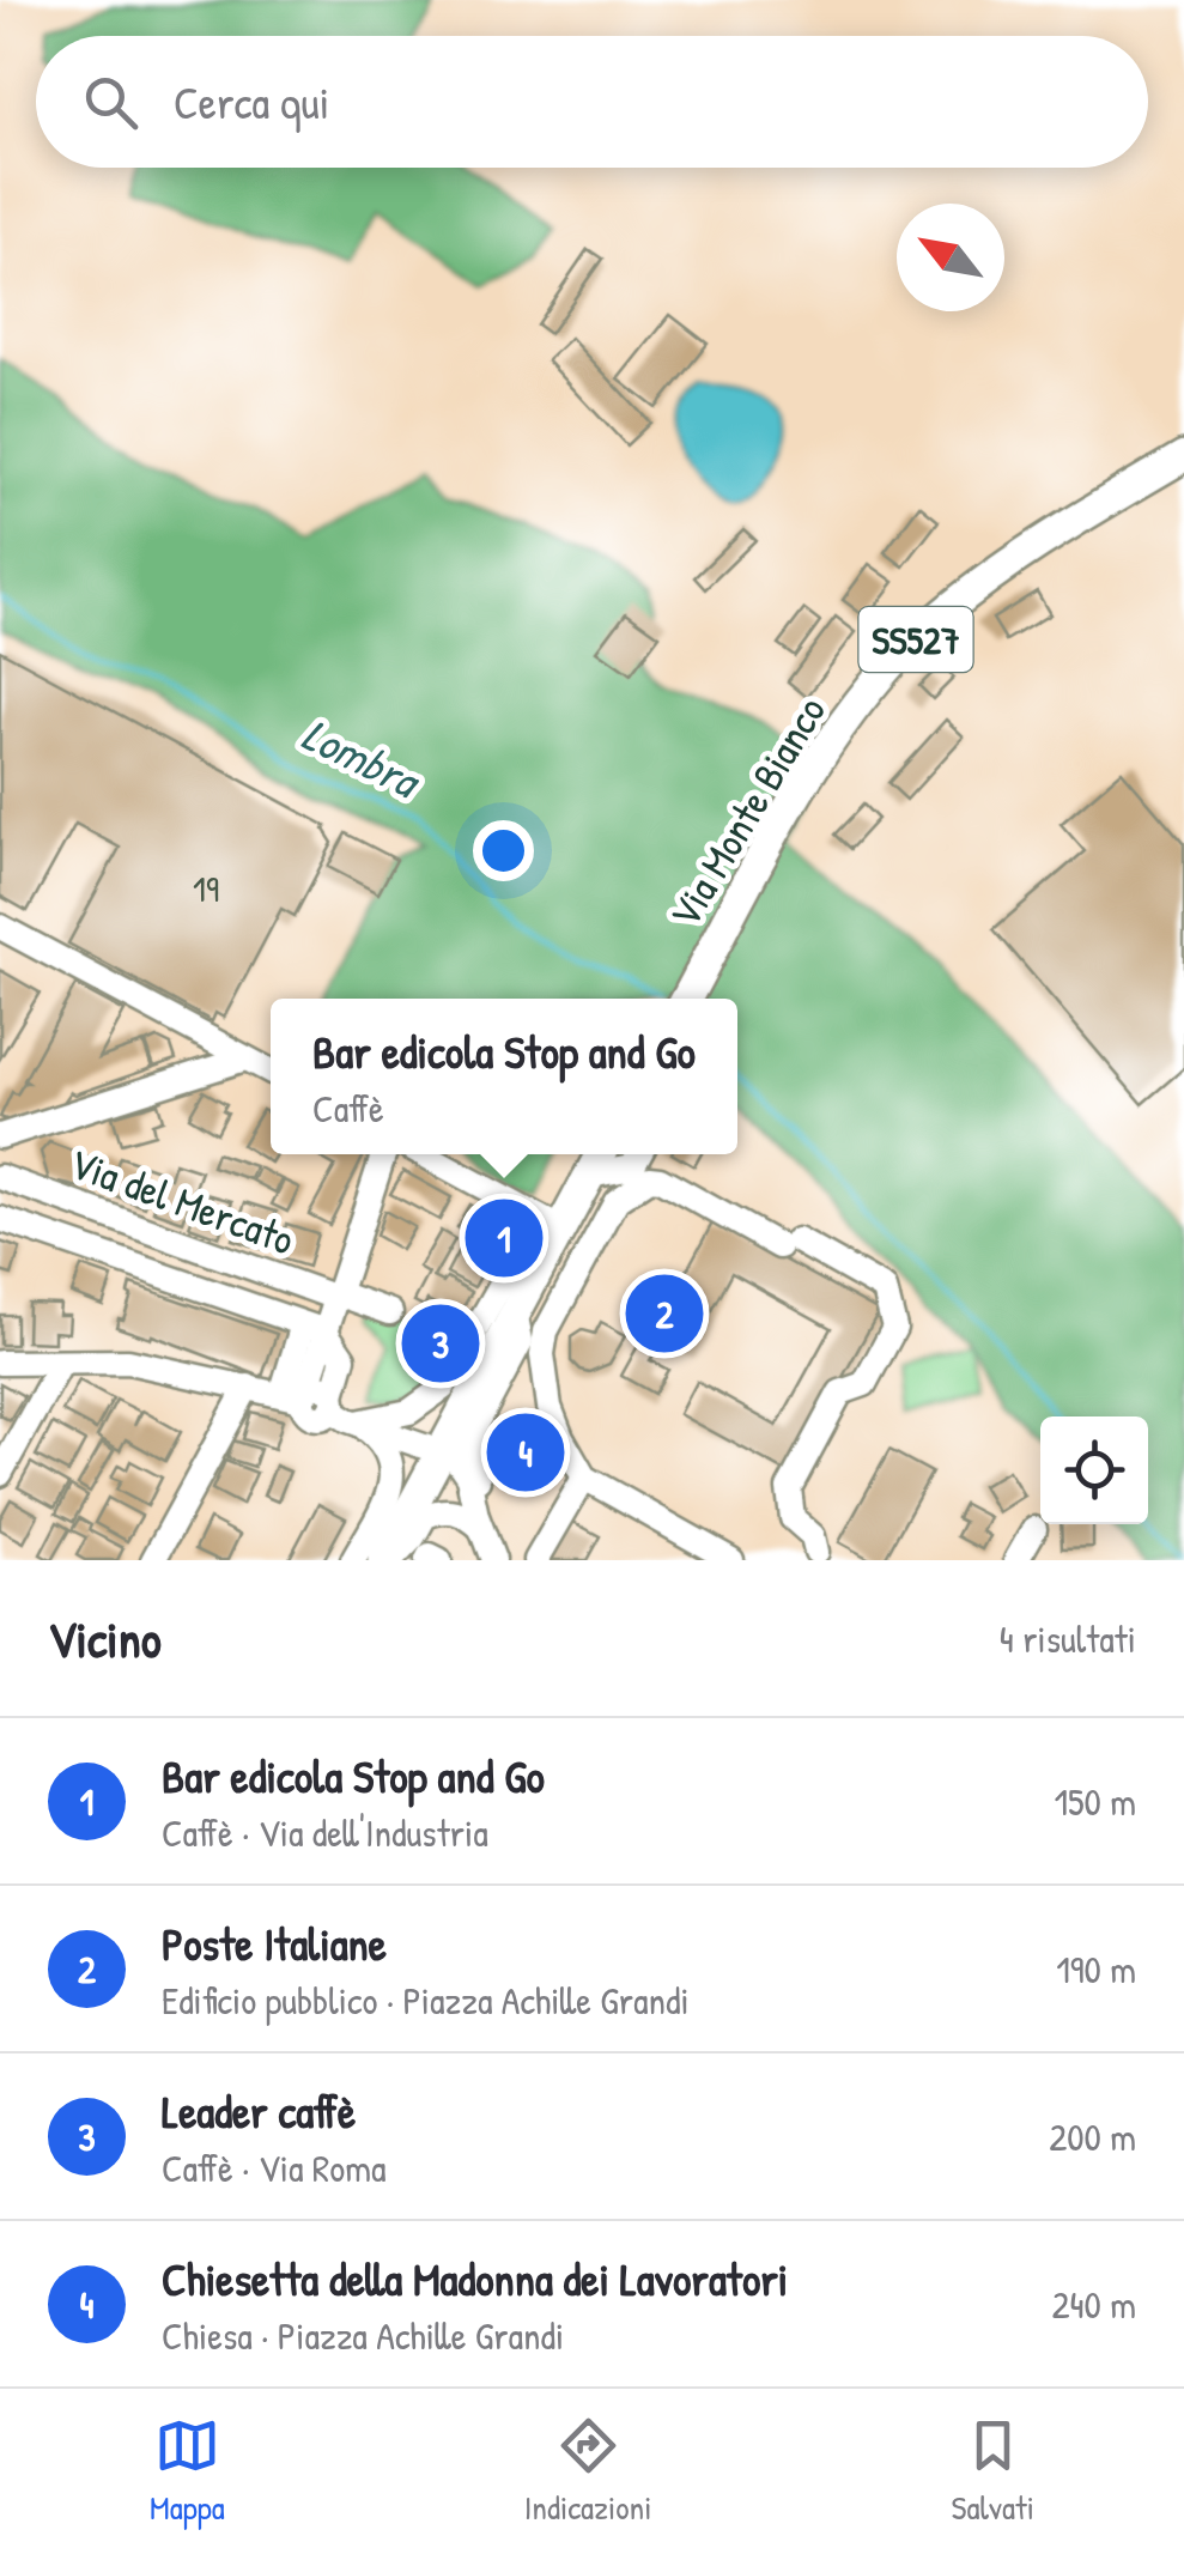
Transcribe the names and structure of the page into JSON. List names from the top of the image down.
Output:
{
  "streets": {
    "main road": ["SS527", "Via Monte Bianco"],
    "street": ["Via del Mercato"]
  },
  "water": ["Lombra"],
  "house_numbers": ["19"],
  "north": "top left",
  "page": {
    "search": "Cerca qui",
    "popup": ["Bar edicola Stop and Go", "Caffè"],
    "pins": [
      "1",
      "2",
      "3",
      "4"
    ],
    "heading": ["Vicino", "4 risultati"],
    "list": [
      {
        "mark": "1",
        "name": "Bar edicola Stop and Go",
        "note": "Caffè · Via dell'Industria",
        "value": "150 m"
      },
      {
        "mark": "2",
        "name": "Poste Italiane",
        "note": "Edificio pubblico · Piazza Achille Grandi",
        "value": "190 m"
      },
      {
        "mark": "3",
        "name": "Leader caffè",
        "note": "Caffè · Via Roma",
        "value": "200 m"
      },
      {
        "mark": "4",
        "name": "Chiesetta della Madonna dei Lavoratori",
        "note": "Chiesa · Piazza Achille Grandi",
        "value": "240 m"
      }
    ],
    "nav": ["Mappa", "Indicazioni", "Salvati"]
  }
}
